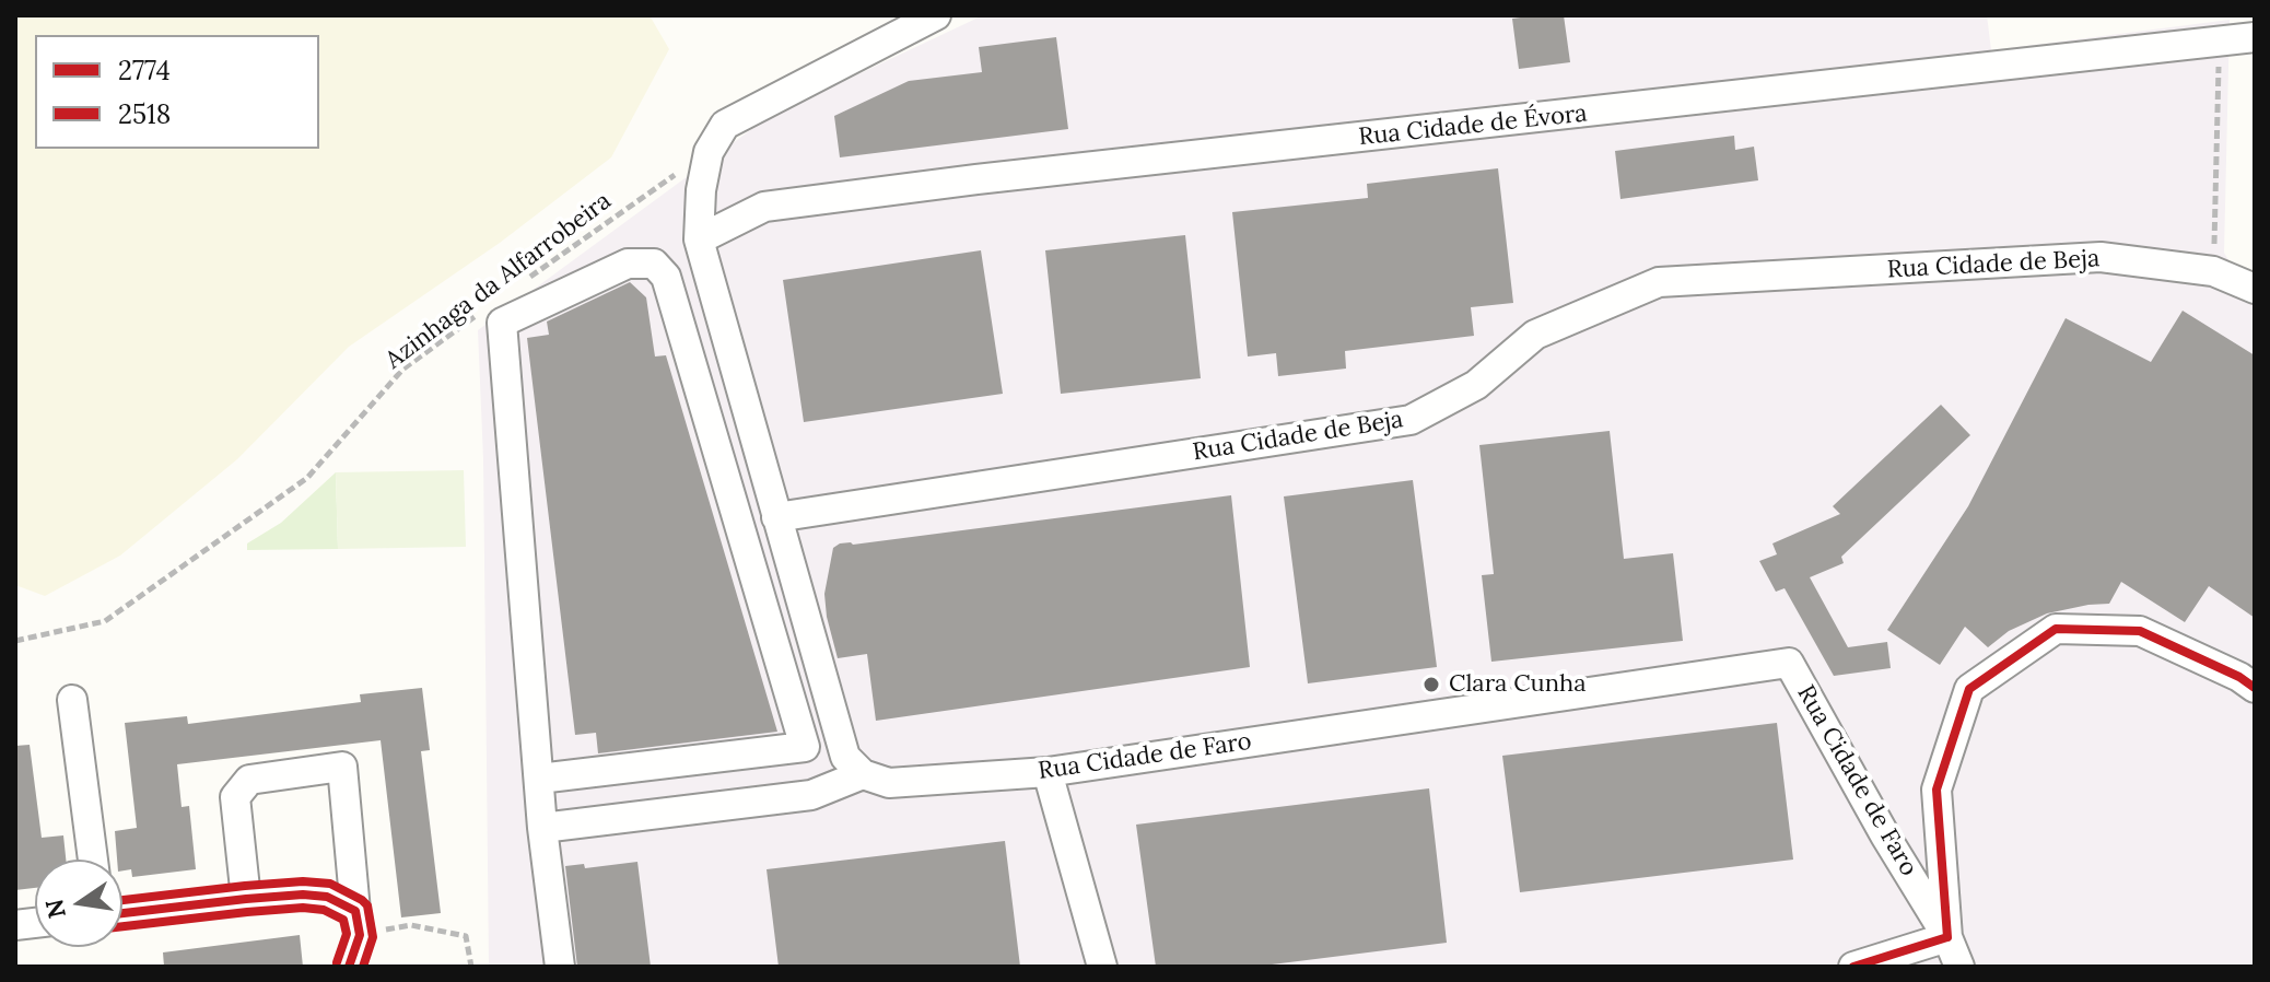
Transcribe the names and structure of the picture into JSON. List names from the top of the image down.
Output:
{
  "streets": {
    "street": ["Rua Cidade de Évora", "Rua Cidade de Beja", "Rua Cidade de Faro"],
    "path": ["Azinhaga da Alfarrobeira"]
  },
  "places": ["Clara Cunha"],
  "lines": ["transit line 2774", "transit line 2518"],
  "legend": ["2774", "2518"],
  "north": "left"
}
